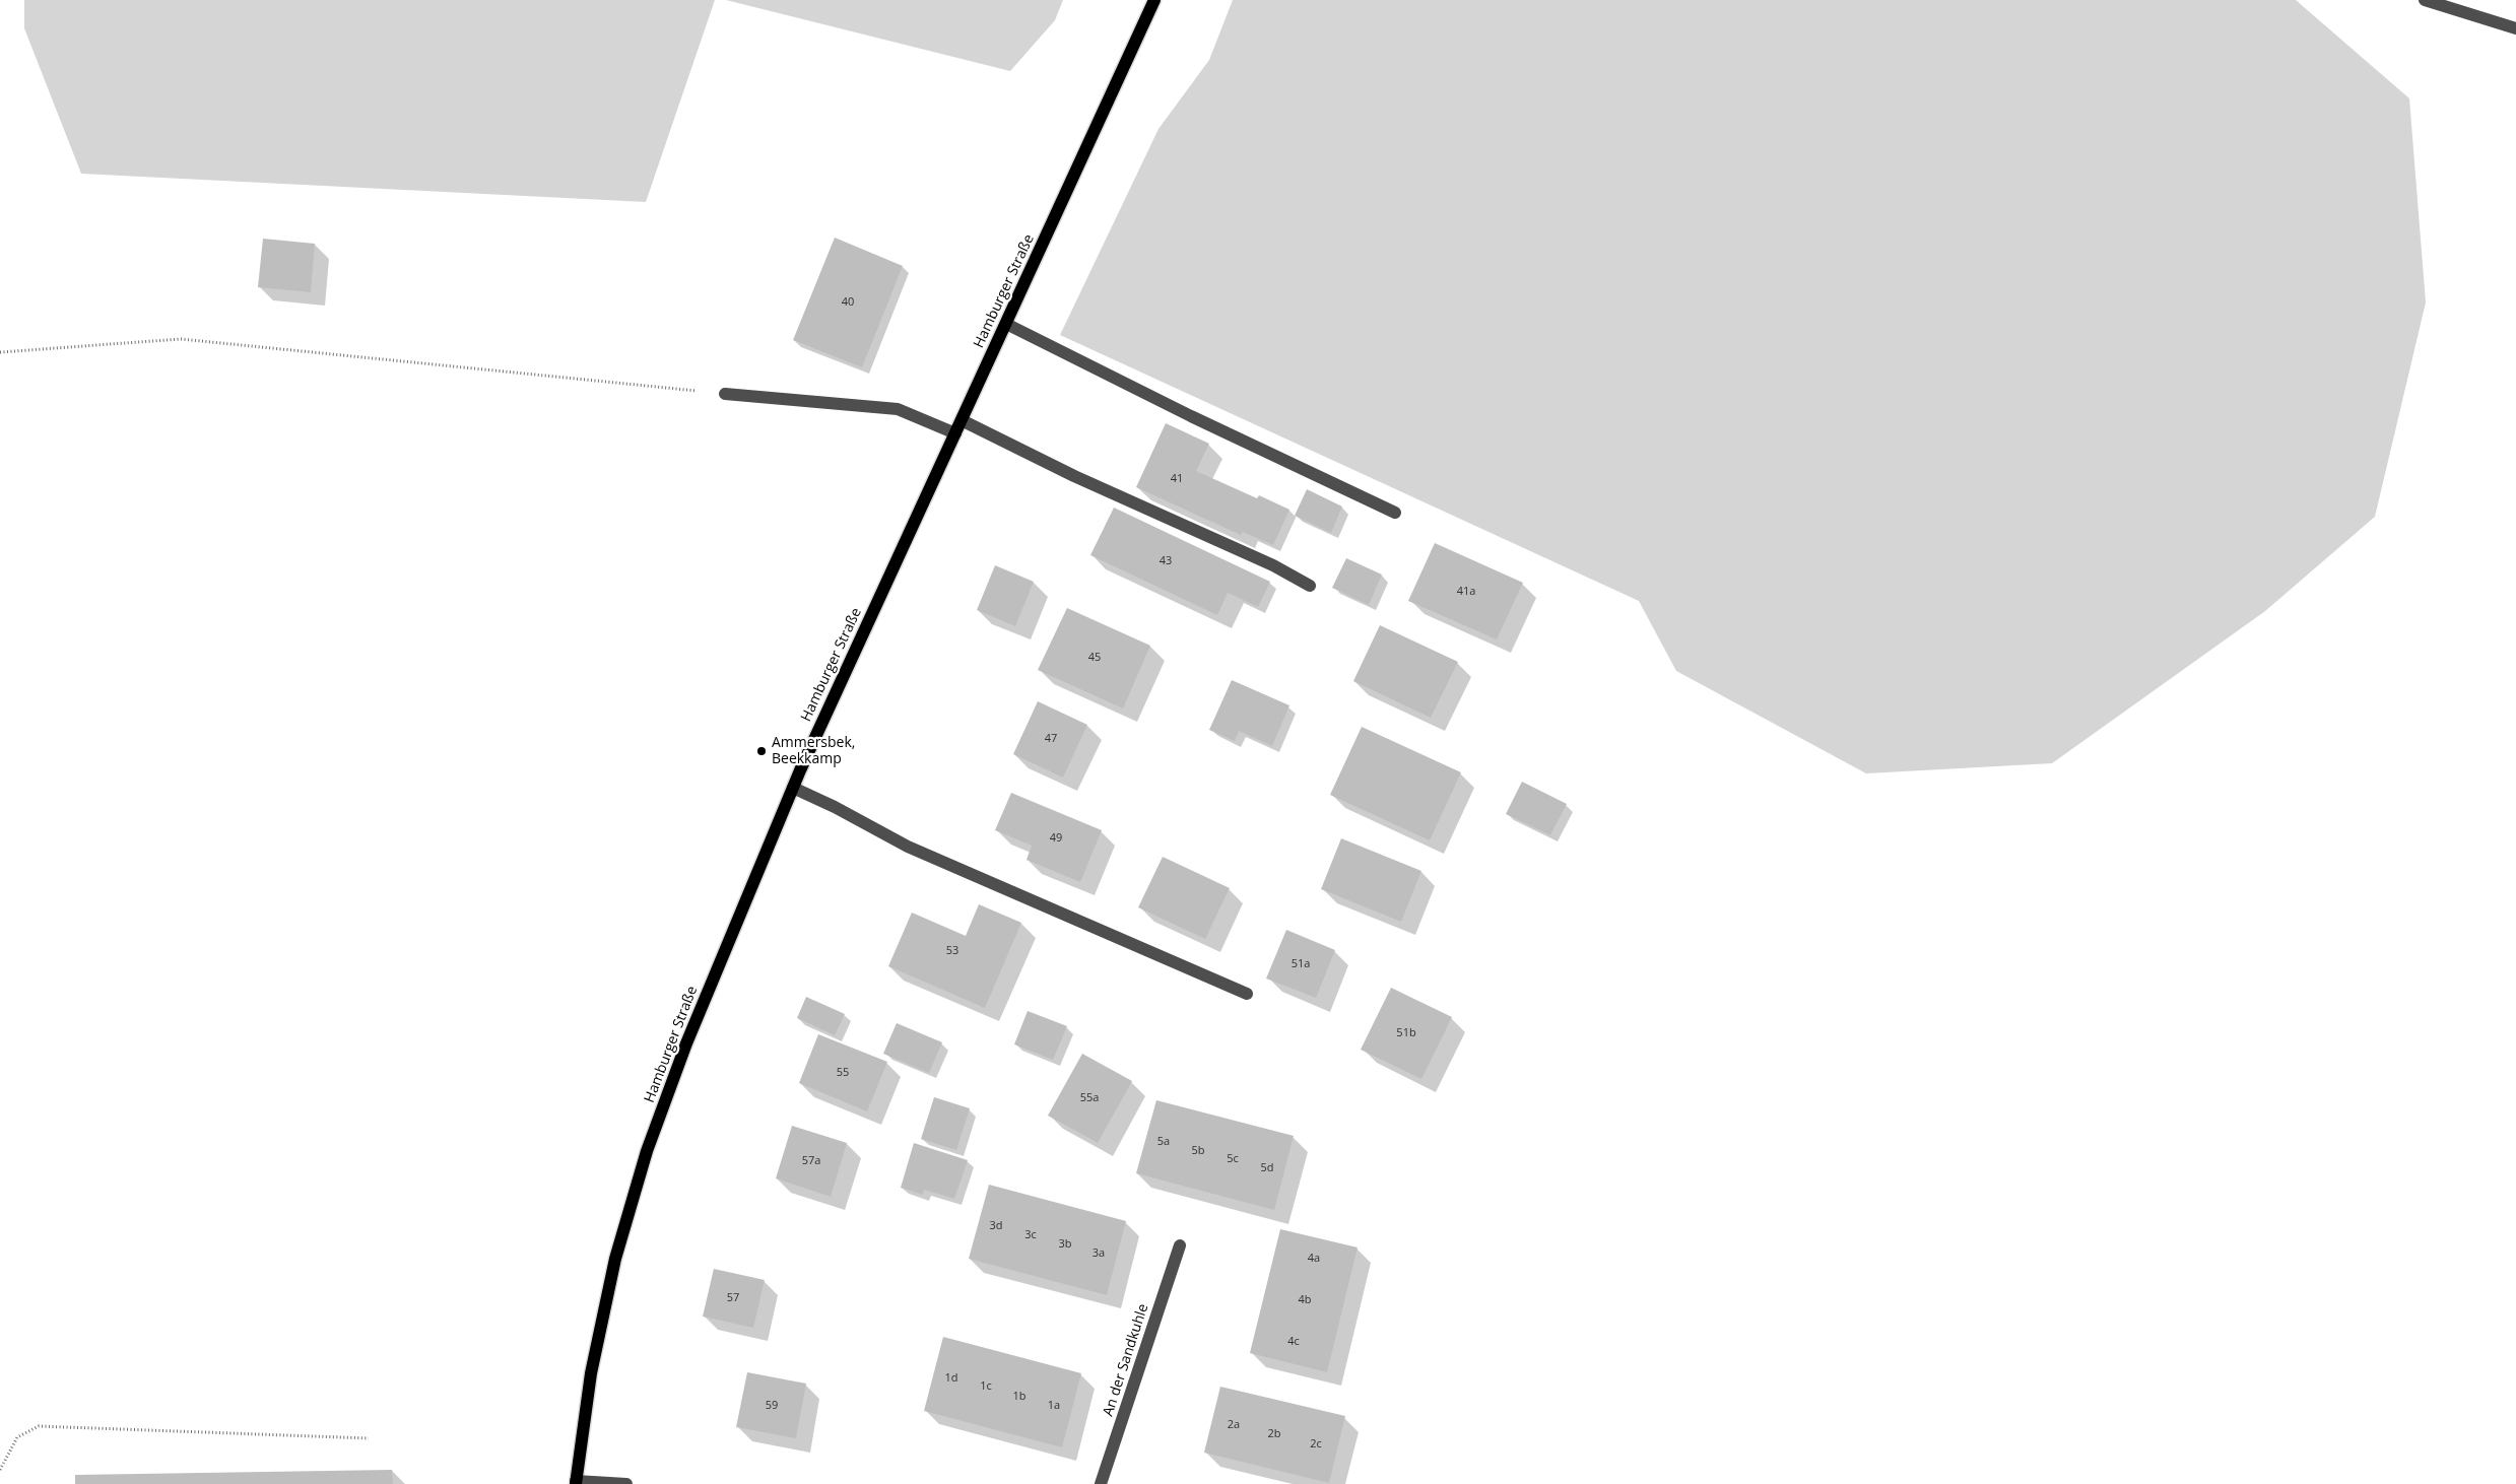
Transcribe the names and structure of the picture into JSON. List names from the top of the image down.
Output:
{
  "streets": {
    "main road": ["Hamburger Straße"],
    "street": ["An der Sandkuhle"]
  },
  "places": ["Ammersbek, Beekkamp"],
  "house_numbers": [
    "40",
    "41",
    "43",
    "41a",
    "45",
    "47",
    "49",
    "53",
    "51a",
    "51b",
    "55",
    "55a",
    "5a",
    "5b",
    "5c",
    "57a",
    "5d",
    "3d",
    "3c",
    "3b",
    "3a",
    "4a",
    "57",
    "4b",
    "4c",
    "1d",
    "1c",
    "1b",
    "59",
    "1a",
    "2a",
    "2b",
    "2c"
  ]
}
